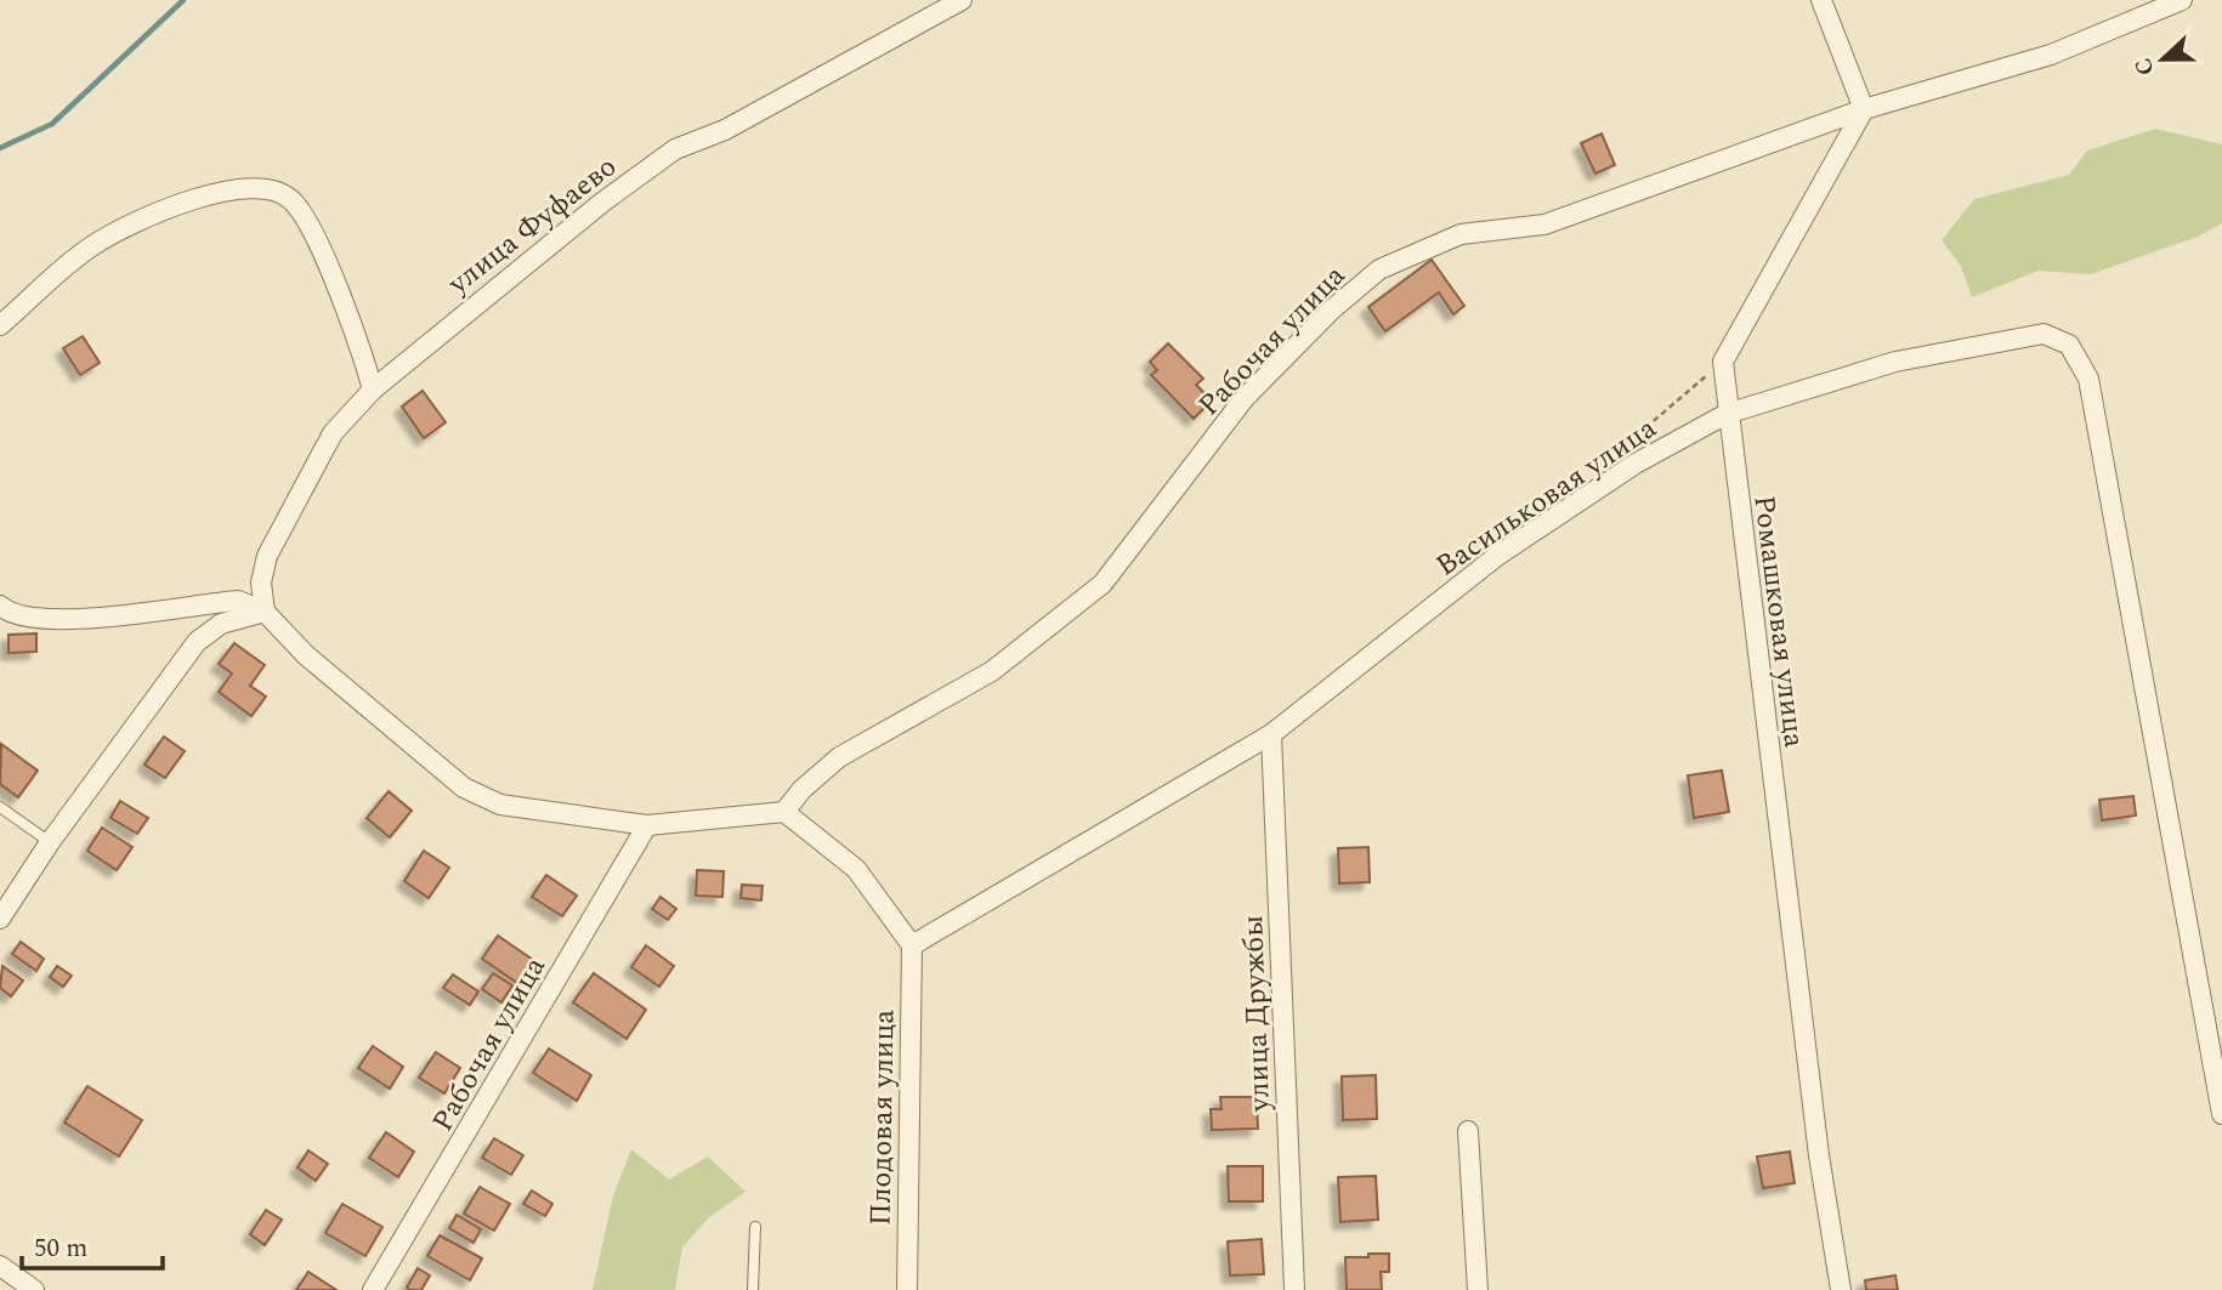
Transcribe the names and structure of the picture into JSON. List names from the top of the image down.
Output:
{
  "streets": {
    "street": [
      "улица Фуфаево",
      "Рабочая улица",
      "Васильковая улица",
      "Ромашковая улица",
      "улица Дружбы",
      "Плодовая улица"
    ]
  },
  "crossings": [
    ["Рабочая улица", "Ромашковая улица"],
    ["Васильковая улица", "Ромашковая улица"],
    ["Васильковая улица", "улица Дружбы"],
    ["Васильковая улица", "Плодовая улица"]
  ],
  "scale_bar": "50 m",
  "north": "left"
}
